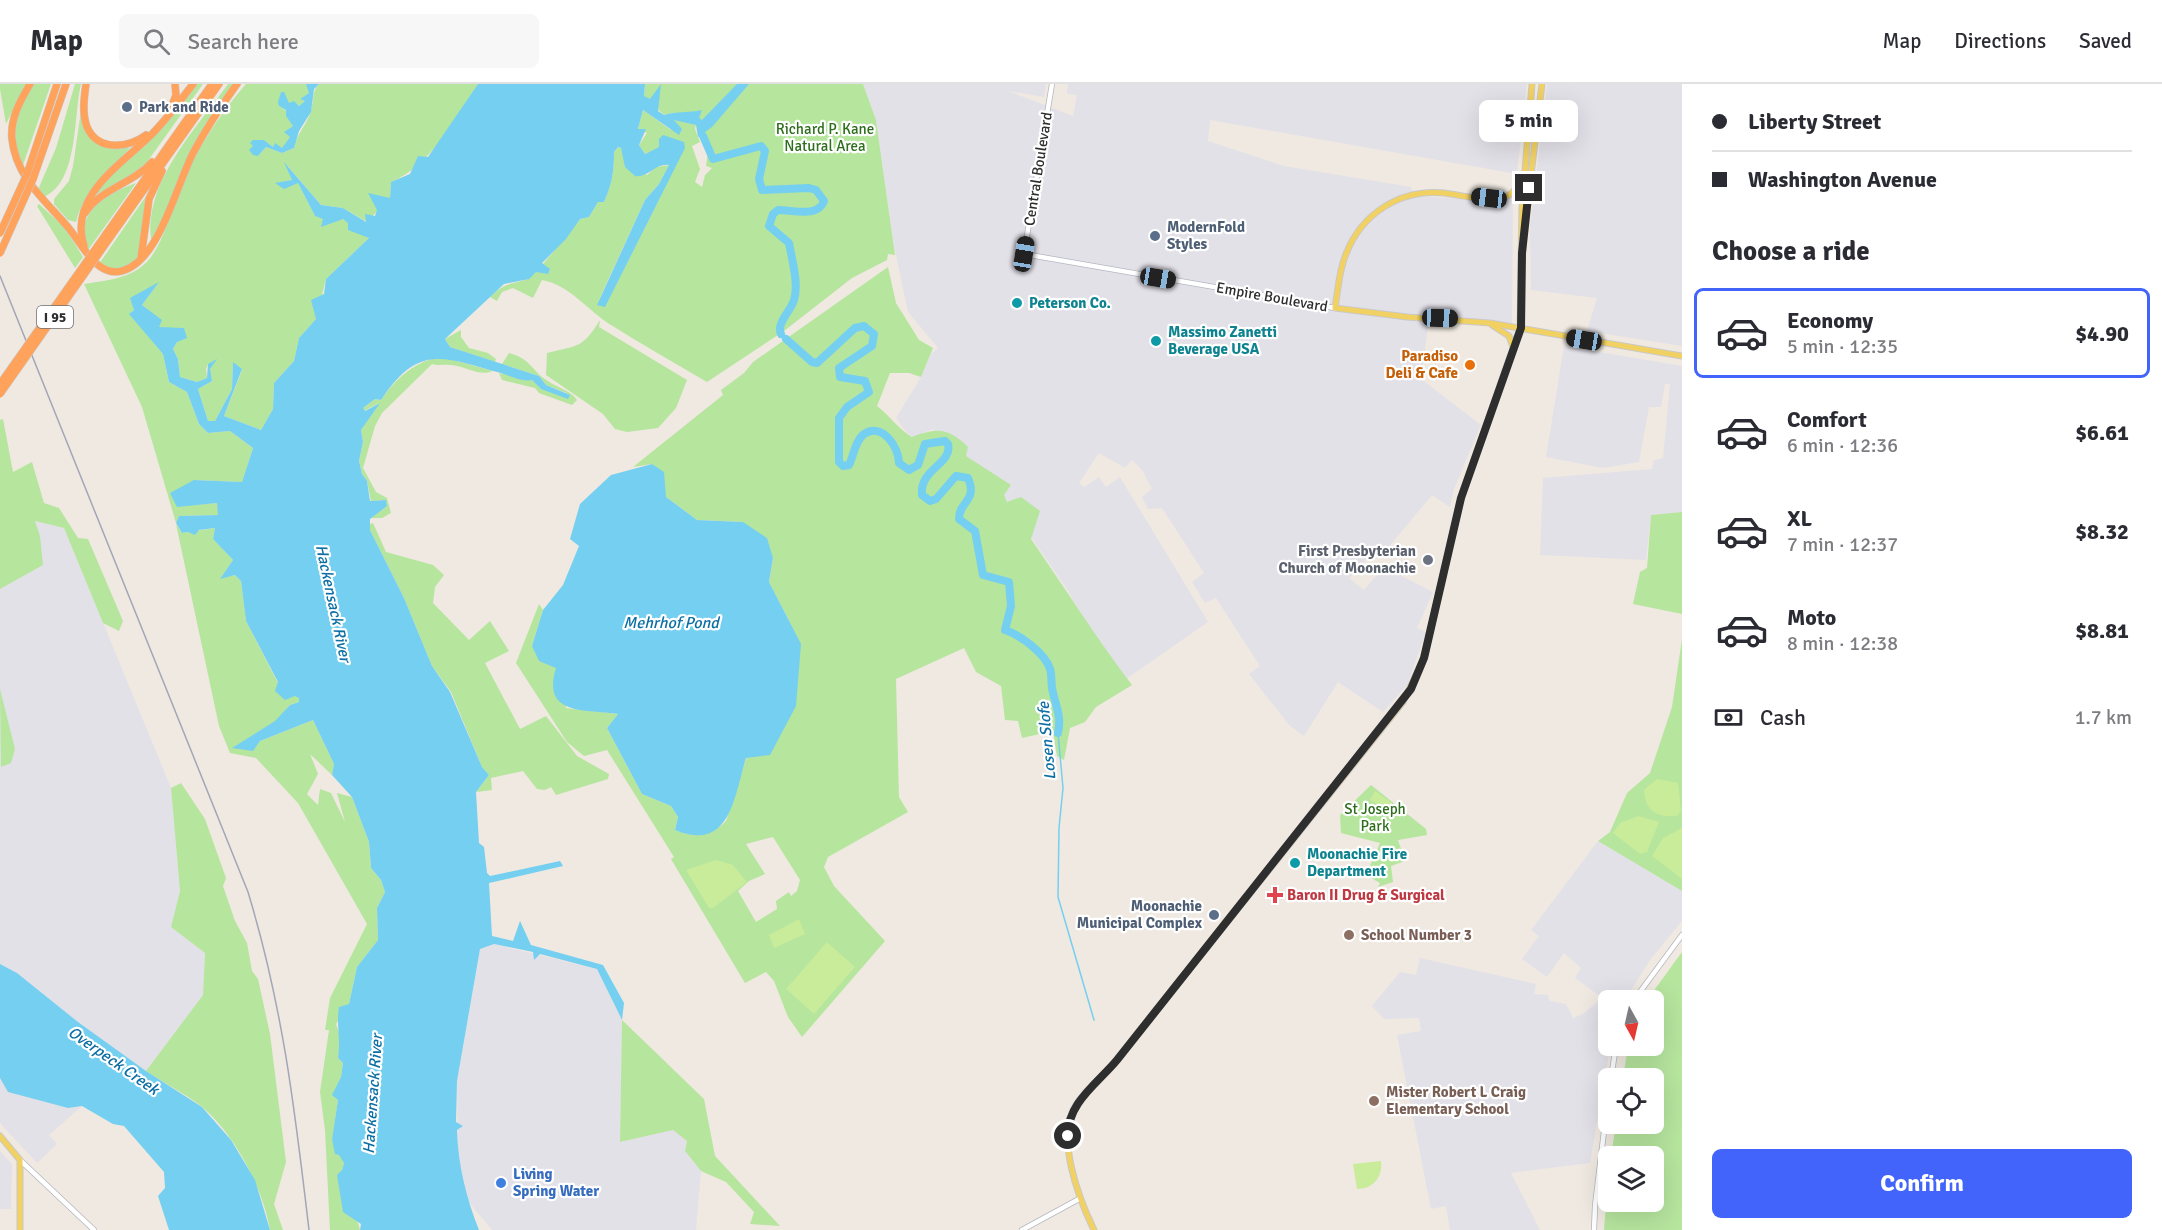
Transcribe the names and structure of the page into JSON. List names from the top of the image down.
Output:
{
  "streets": {
    "highway": ["I 95"],
    "main road": ["Empire Boulevard"],
    "street": ["Central Boulevard"]
  },
  "crossings": [
    ["Central Boulevard", "Empire Boulevard"]
  ],
  "water": [
    "Hackensack River",
    "Mehrhof Pond",
    "Losen Slofe",
    "Overpeck Creek"
  ],
  "parks": ["Richard P. Kane Natural Area", "St Joseph Park"],
  "places": {
    "other": [
      "Park and Ride",
      "ModernFold Styles",
      "Peterson Co.",
      "Massimo Zanetti Beverage USA",
      "Paradiso Deli & Cafe",
      "First Presbyterian Church of Moonachie",
      "Moonachie Fire Department",
      "Moonachie Municipal Complex",
      "School Number 3",
      "Mister Robert L Craig Elementary School",
      "Living Spring Water"
    ],
    "health": ["Baron II Drug & Surgical"]
  },
  "north": "bottom",
  "page": {
    "header": "Map",
    "search": "Search here",
    "nav": ["Map", "Directions", "Saved"],
    "banner": ["Liberty Street", "Washington Avenue"],
    "bubble": "5 min",
    "heading": "Choose a ride",
    "list": [
      {
        "name": "Economy",
        "note": "5 min · 12:35",
        "value": "$4.90"
      },
      {
        "name": "Comfort",
        "note": "6 min · 12:36",
        "value": "$6.61"
      },
      {
        "name": "XL",
        "note": "7 min · 12:37",
        "value": "$8.32"
      },
      {
        "name": "Moto",
        "note": "8 min · 12:38",
        "value": "$8.81"
      }
    ],
    "pay": ["Cash", "1.7 km"],
    "buttons": "Confirm"
  }
}
